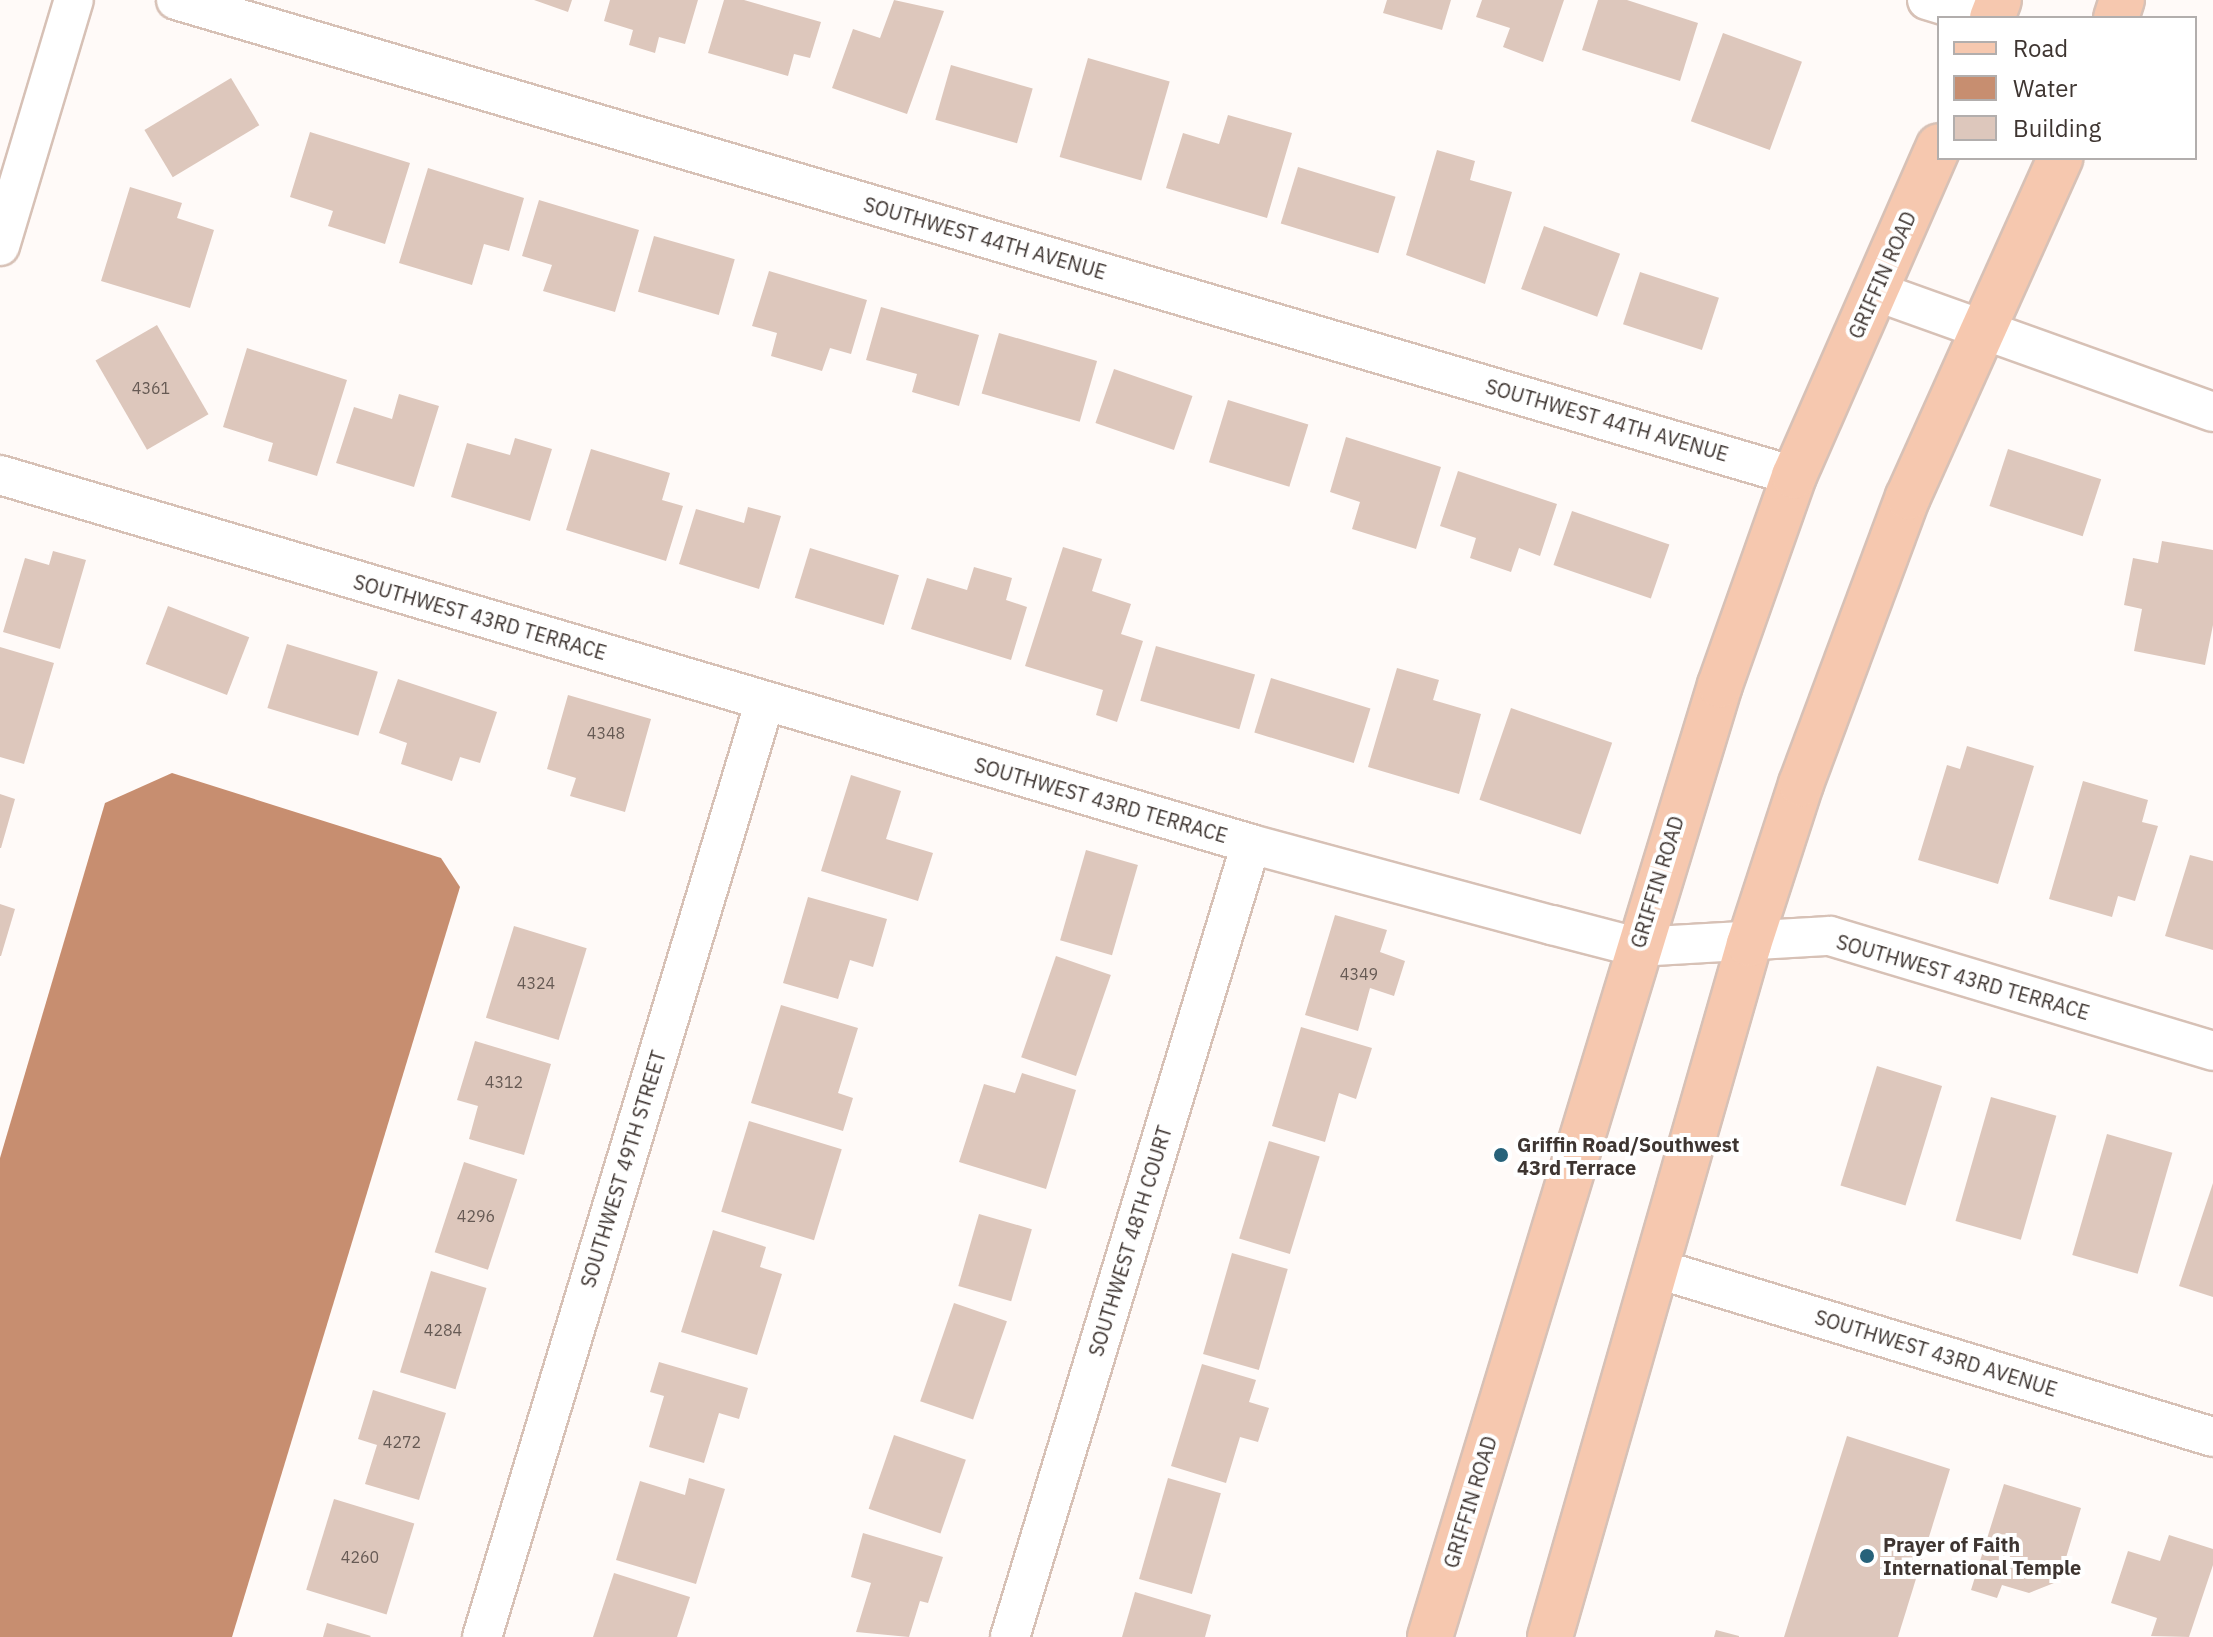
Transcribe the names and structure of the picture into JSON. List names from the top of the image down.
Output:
{
  "streets": {
    "main road": ["GRIFFIN ROAD"],
    "street": [
      "SOUTHWEST 44TH AVENUE",
      "SOUTHWEST 43RD TERRACE",
      "SOUTHWEST 49TH STREET",
      "SOUTHWEST 48TH COURT",
      "SOUTHWEST 43RD AVENUE"
    ]
  },
  "crossings": [
    ["SOUTHWEST 44TH AVENUE", "GRIFFIN ROAD"],
    ["GRIFFIN ROAD", "SOUTHWEST 43RD TERRACE"],
    ["SOUTHWEST 43RD TERRACE", "SOUTHWEST 49TH STREET"],
    ["SOUTHWEST 43RD TERRACE", "SOUTHWEST 48TH COURT"]
  ],
  "places": ["Griffin Road/Southwest 43rd Terrace", "Prayer of Faith International Temple"],
  "house_numbers": [
    "4361",
    "4348",
    "4349",
    "4324",
    "4312",
    "4296",
    "4284",
    "4272",
    "4260"
  ],
  "legend": ["Road", "Water", "Building"]
}
